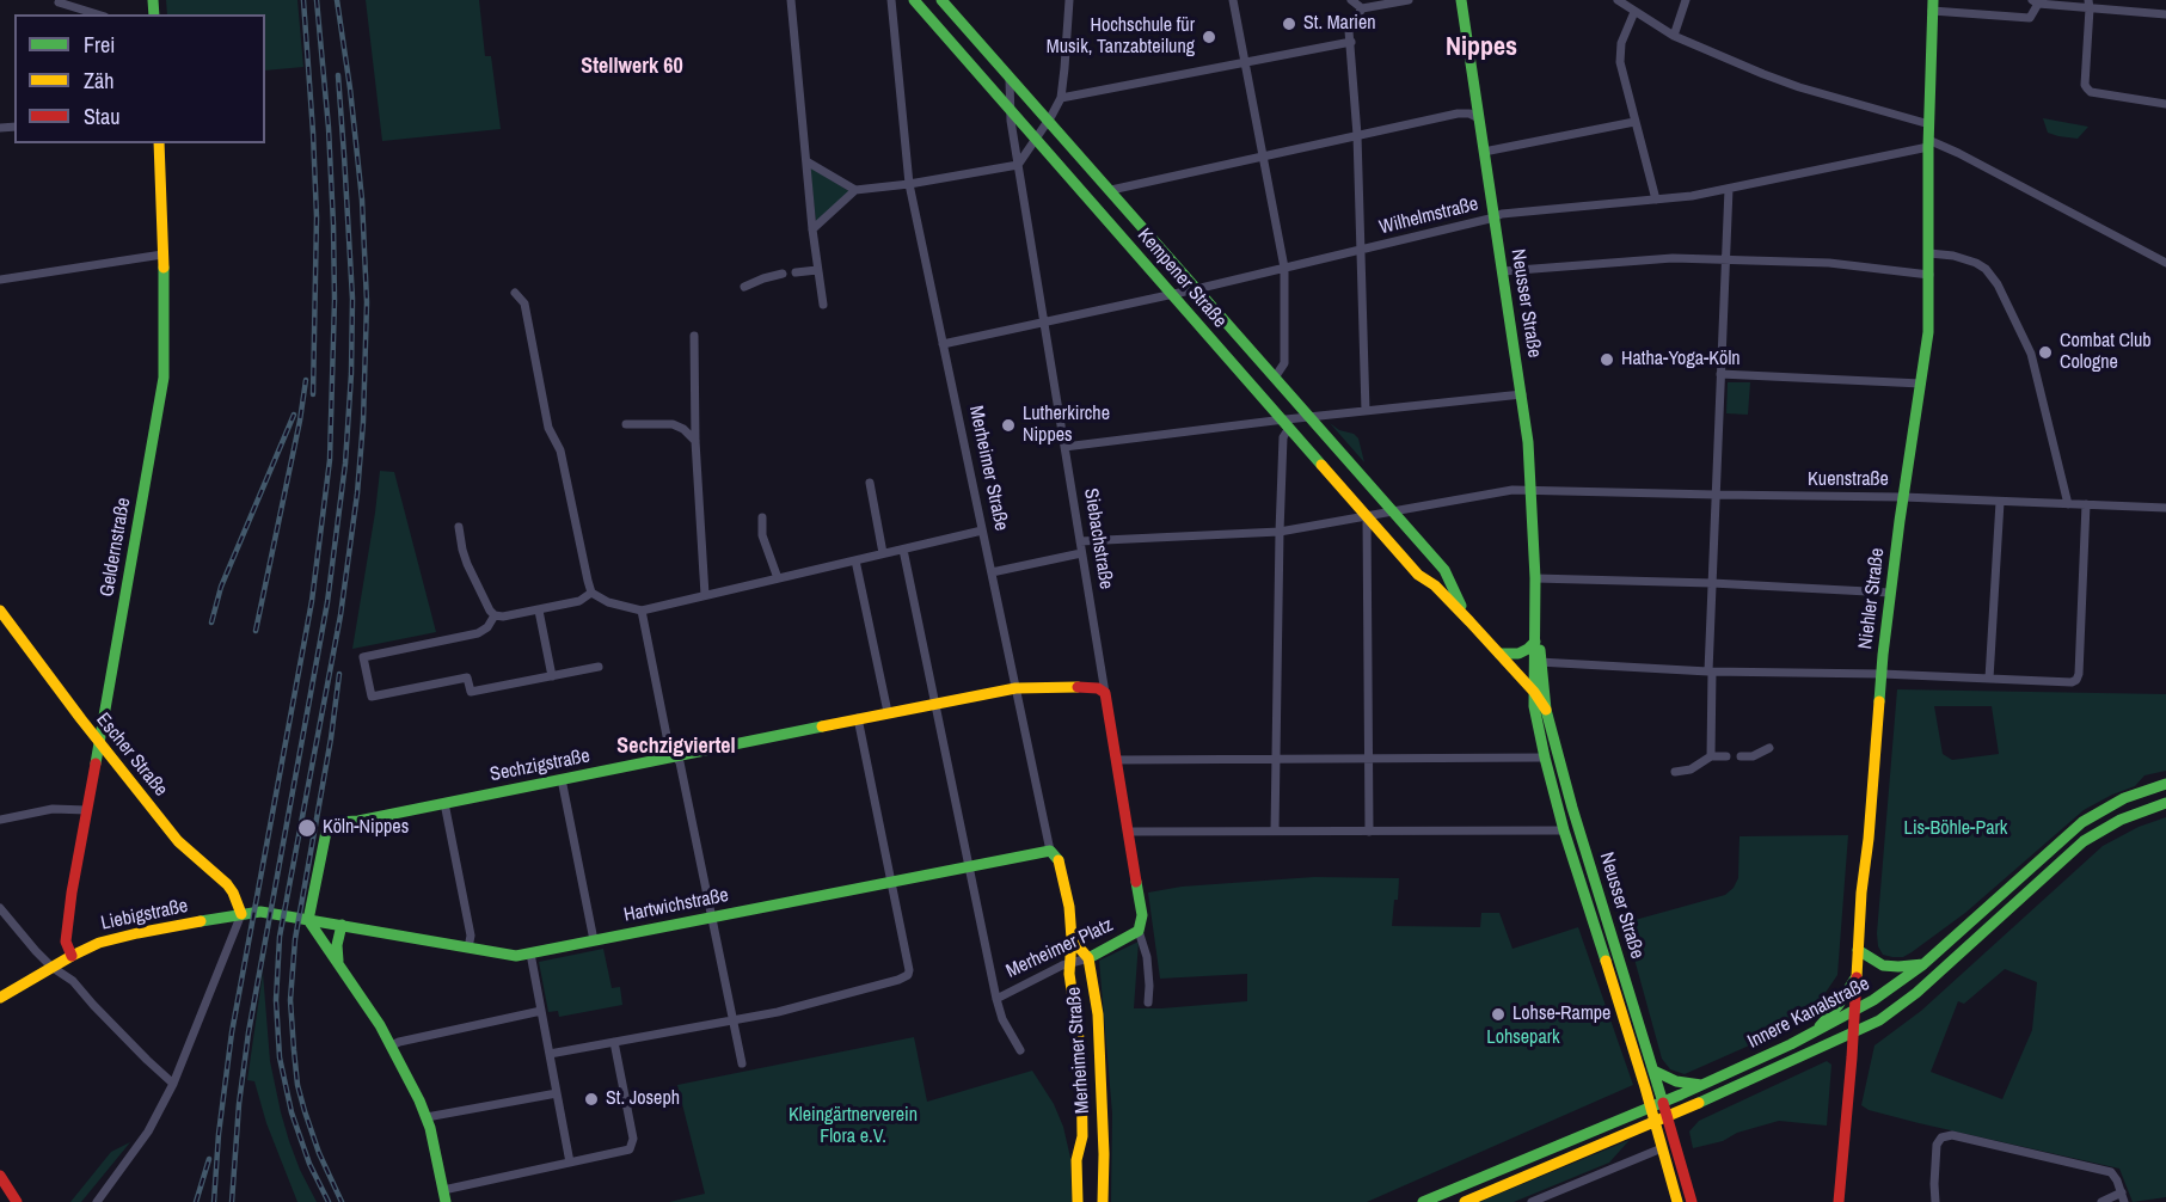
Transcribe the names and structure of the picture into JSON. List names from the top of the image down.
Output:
{
  "streets": {
    "street": [
      "Wilhelmstraße",
      "Kempener Straße",
      "Neusser Straße",
      "Merheimer Straße",
      "Kuenstraße",
      "Siebachstraße",
      "Geldernstraße",
      "Niehler Straße",
      "Escher Straße",
      "Sechzigstraße",
      "Hartwichstraße",
      "Liebigstraße",
      "Merheimer Platz",
      "Innere Kanalstraße"
    ]
  },
  "crossings": [
    ["Wilhelmstraße", "Kempener Straße"],
    ["Wilhelmstraße", "Neusser Straße"],
    ["Wilhelmstraße", "Merheimer Straße"],
    ["Wilhelmstraße", "Siebachstraße"],
    ["Wilhelmstraße", "Niehler Straße"],
    ["Kempener Straße", "Neusser Straße"],
    ["Kempener Straße", "Kuenstraße"],
    ["Kempener Straße", "Siebachstraße"],
    ["Neusser Straße", "Kuenstraße"],
    ["Neusser Straße", "Innere Kanalstraße"],
    ["Merheimer Straße", "Sechzigstraße"],
    ["Merheimer Straße", "Hartwichstraße"],
    ["Merheimer Straße", "Merheimer Platz"],
    ["Kuenstraße", "Siebachstraße"],
    ["Kuenstraße", "Niehler Straße"],
    ["Siebachstraße", "Sechzigstraße"],
    ["Siebachstraße", "Merheimer Platz"],
    ["Geldernstraße", "Escher Straße"],
    ["Geldernstraße", "Liebigstraße"],
    ["Niehler Straße", "Innere Kanalstraße"],
    ["Escher Straße", "Liebigstraße"],
    ["Sechzigstraße", "Hartwichstraße"],
    ["Sechzigstraße", "Liebigstraße"],
    ["Hartwichstraße", "Liebigstraße"]
  ],
  "districts": ["Nippes", "Stellwerk 60", "Sechzigviertel"],
  "parks": ["Lis-Böhle-Park", "Lohsepark", "Kleingärtnerverein Flora e.V."],
  "places": [
    "St. Marien",
    "Hochschule für Musik, Tanzabteilung",
    "Combat Club Cologne",
    "Hatha-Yoga-Köln",
    "Lutherkirche Nippes",
    "Köln-Nippes",
    "Lohse-Rampe",
    "St. Joseph"
  ],
  "legend": ["Frei", "Zäh", "Stau"]
}
